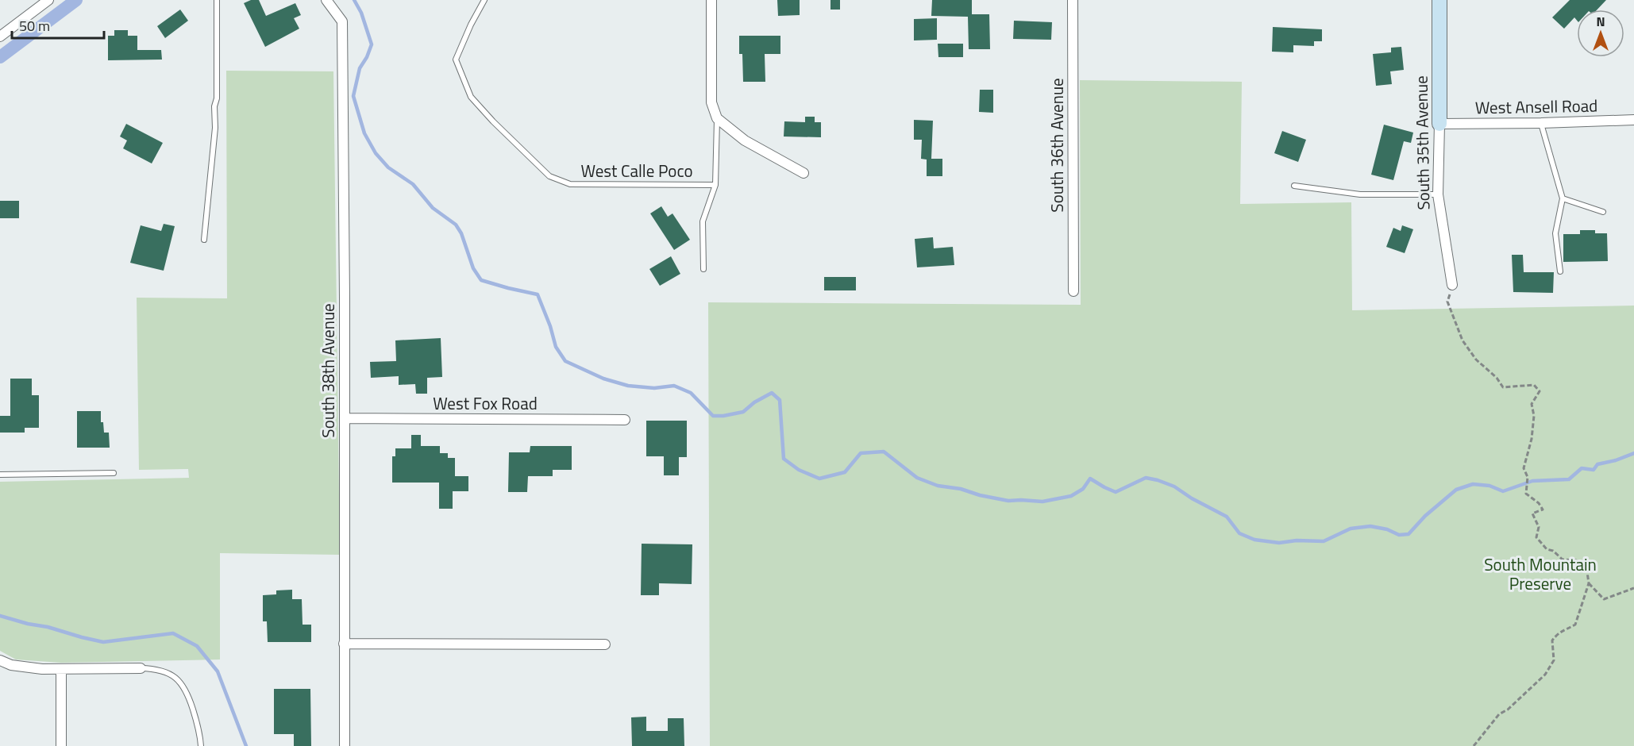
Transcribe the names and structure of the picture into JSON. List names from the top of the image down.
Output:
{
  "streets": {
    "street": [
      "West Ansell Road",
      "South 35th Avenue",
      "South 36th Avenue",
      "South 38th Avenue",
      "West Fox Road"
    ],
    "lane": ["West Calle Poco"]
  },
  "crossings": [
    ["West Ansell Road", "South 35th Avenue"],
    ["South 38th Avenue", "West Fox Road"]
  ],
  "parks": ["South Mountain Preserve"],
  "scale_bar": "50 m",
  "north": "top"
}
